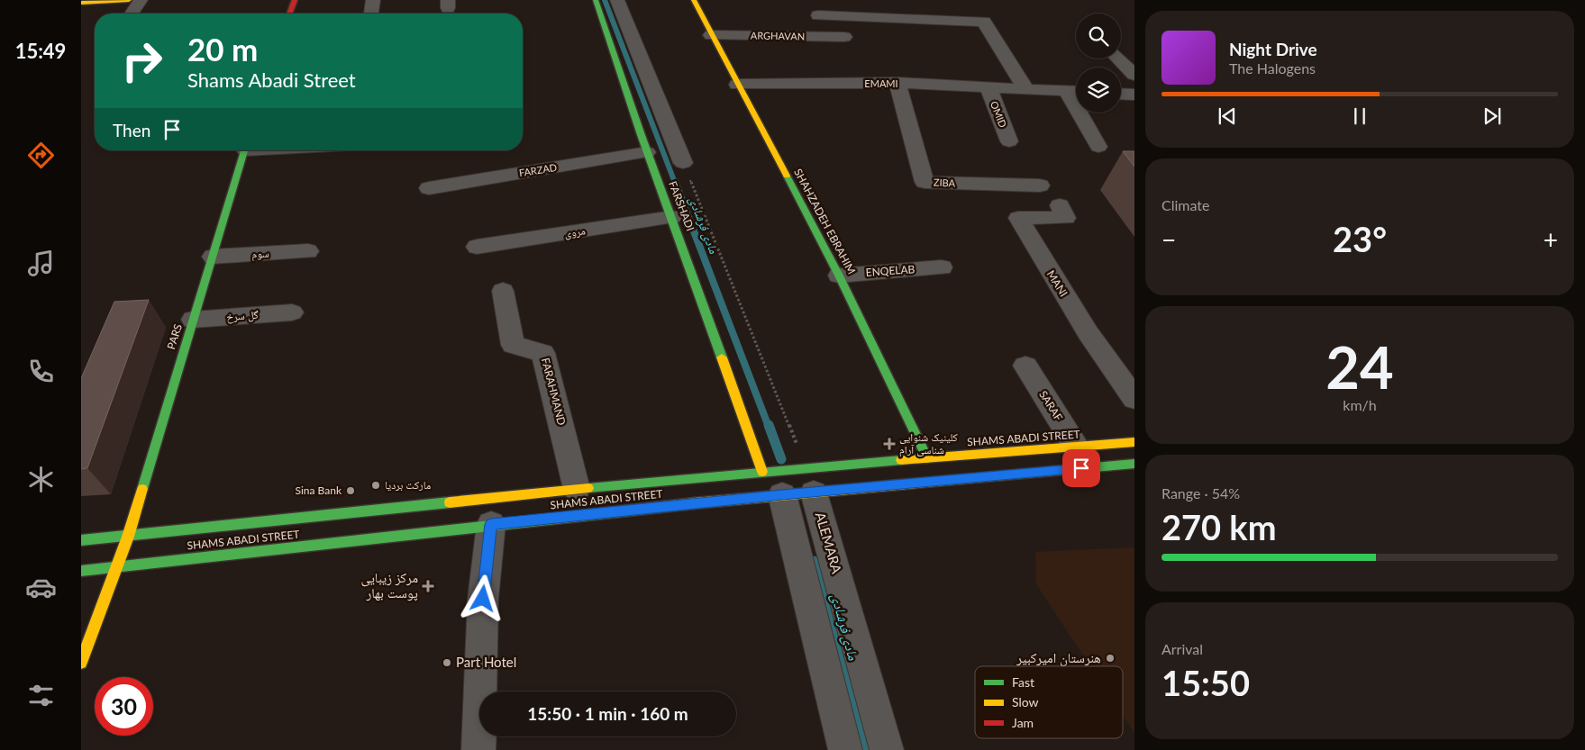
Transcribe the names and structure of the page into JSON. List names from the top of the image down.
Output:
{
  "streets": {
    "street": [
      "ARGHAVAN",
      "EMAMI",
      "OMID",
      "FARZAD",
      "ZIBA",
      "FARSHADI",
      "SHAHZADEH EBRAHIM",
      "مروی",
      "سوم",
      "ENQELAB",
      "MANI",
      "گل سرخ",
      "PARS",
      "FARAHMAND",
      "SARAF",
      "SHAMS ABADI STREET",
      "ALEMARA"
    ]
  },
  "crossings": [
    ["ARGHAVAN", "SHAHZADEH EBRAHIM"],
    ["EMAMI", "OMID"],
    ["EMAMI", "ZIBA"],
    ["EMAMI", "SHAHZADEH EBRAHIM"],
    ["FARZAD", "FARSHADI"],
    ["FARSHADI", "مروی"],
    ["FARSHADI", "SHAMS ABADI STREET"],
    ["SHAHZADEH EBRAHIM", "ENQELAB"],
    ["SHAHZADEH EBRAHIM", "SHAMS ABADI STREET"],
    ["سوم", "PARS"],
    ["گل سرخ", "PARS"],
    ["PARS", "SHAMS ABADI STREET"],
    ["FARAHMAND", "SHAMS ABADI STREET"],
    ["SARAF", "SHAMS ABADI STREET"],
    ["SHAMS ABADI STREET", "ALEMARA"]
  ],
  "water": ["مادی فرشادی"],
  "places": {
    "health": ["کلینیک شنوایی شناسی آرام", "مرکز زیبایی پوست بهار"],
    "other": [
      "مارکت بردیا",
      "Sina Bank",
      "هنرستان امیرکبیر",
      "Part Hotel"
    ]
  },
  "legend": ["Fast", "Slow", "Jam"],
  "page": {
    "tabs": "15:49",
    "turn": ["20 m", "Shams Abadi Street"],
    "song": ["Night Drive", "The Halogens"],
    "then": "Then",
    "tile": [
      "Climate",
      ["24", "km/h"],
      ["Range · 54%", "270 km"],
      ["Arrival", "15:50"]
    ],
    "heat": ["−", "23°", "+"],
    "limit": "30",
    "trip": "15:50 · 1 min · 160 m"
  }
}
